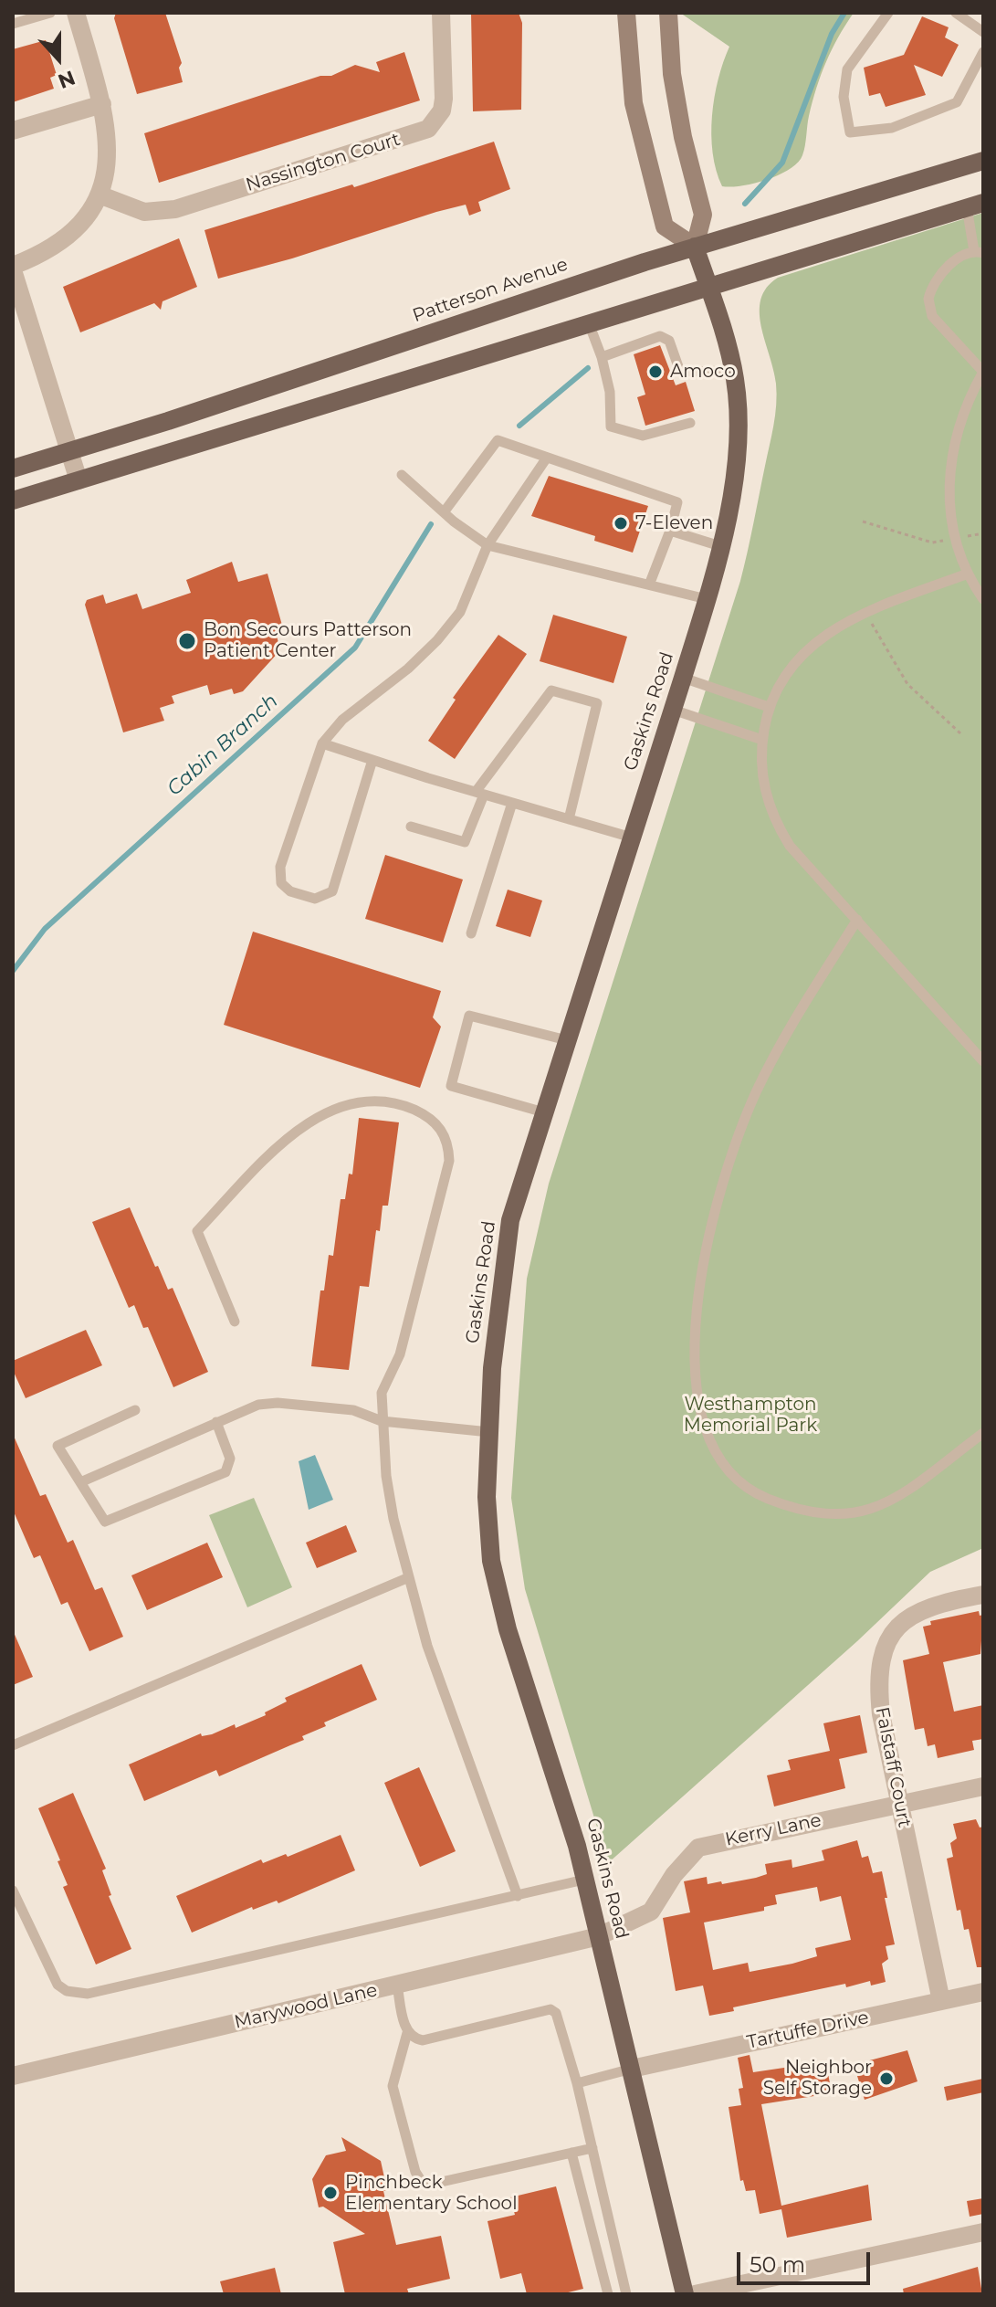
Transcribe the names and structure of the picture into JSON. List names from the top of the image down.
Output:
{
  "streets": {
    "main road": ["Patterson Avenue", "Gaskins Road"],
    "street": [
      "Nassington Court",
      "Falstaff Court",
      "Kerry Lane",
      "Marywood Lane",
      "Tartuffe Drive"
    ]
  },
  "crossings": [
    ["Patterson Avenue", "Gaskins Road"],
    ["Gaskins Road", "Kerry Lane"],
    ["Gaskins Road", "Marywood Lane"],
    ["Gaskins Road", "Tartuffe Drive"],
    ["Falstaff Court", "Kerry Lane"],
    ["Falstaff Court", "Tartuffe Drive"],
    ["Kerry Lane", "Marywood Lane"]
  ],
  "water": ["Cabin Branch"],
  "parks": ["Westhampton Memorial Park"],
  "places": [
    "Amoco",
    "7-Eleven",
    "Bon Secours Patterson Patient Center",
    "Neighbor Self Storage",
    "Pinchbeck Elementary School"
  ],
  "scale_bar": "50 m",
  "north": "bottom"
}
